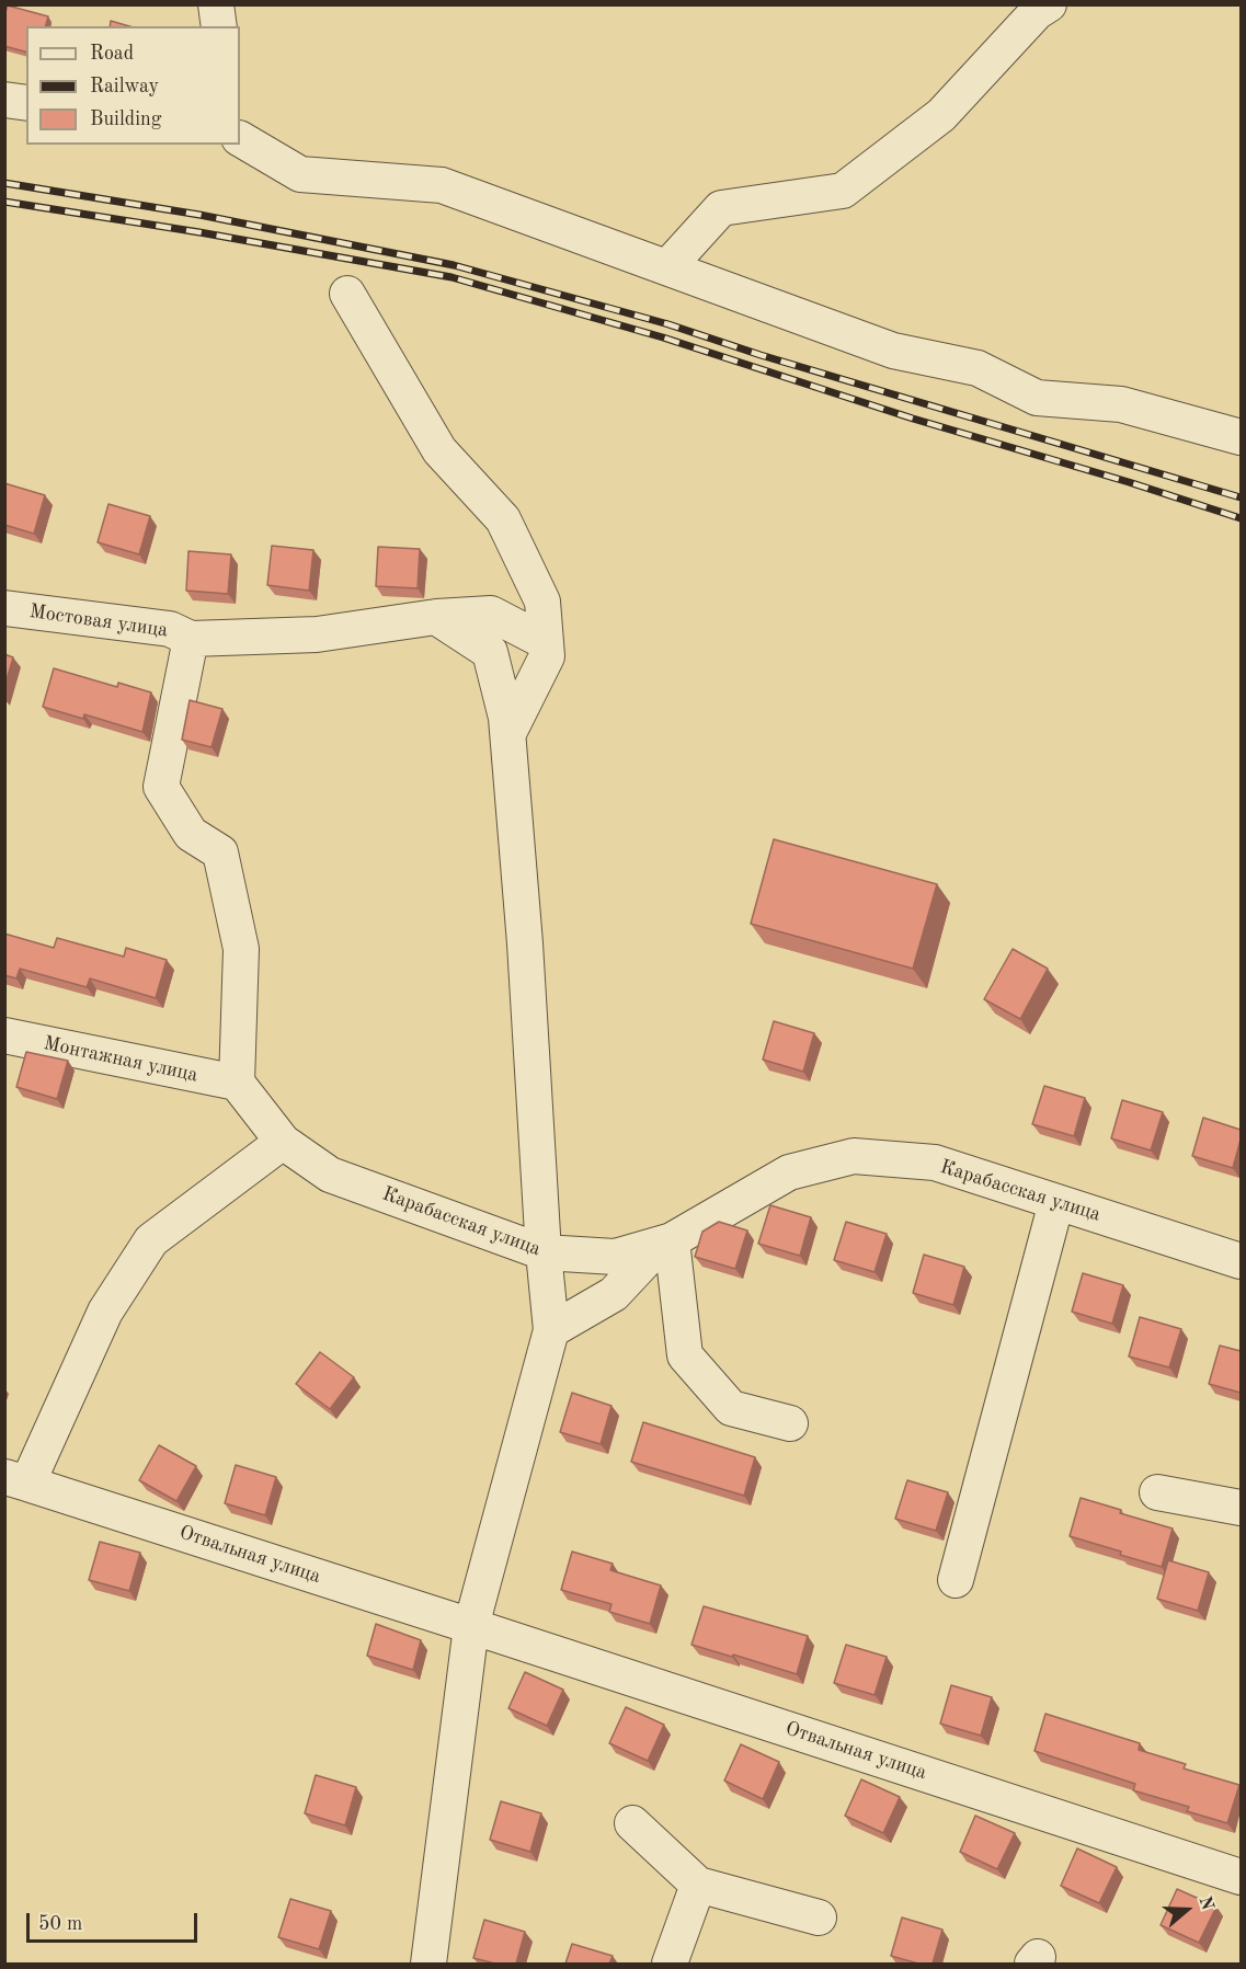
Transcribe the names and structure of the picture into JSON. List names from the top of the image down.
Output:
{
  "streets": {
    "street": [
      "Мостовая улица",
      "Монтажная улица",
      "Карабасская улица",
      "Отвальная улица"
    ]
  },
  "crossings": [
    ["Мостовая улица", "Монтажная улица"],
    ["Мостовая улица", "Карабасская улица"],
    ["Монтажная улица", "Карабасская улица"],
    ["Карабасская улица", "Отвальная улица"]
  ],
  "legend": ["Road", "Railway", "Building"],
  "scale_bar": "50 m",
  "north": "right"
}
